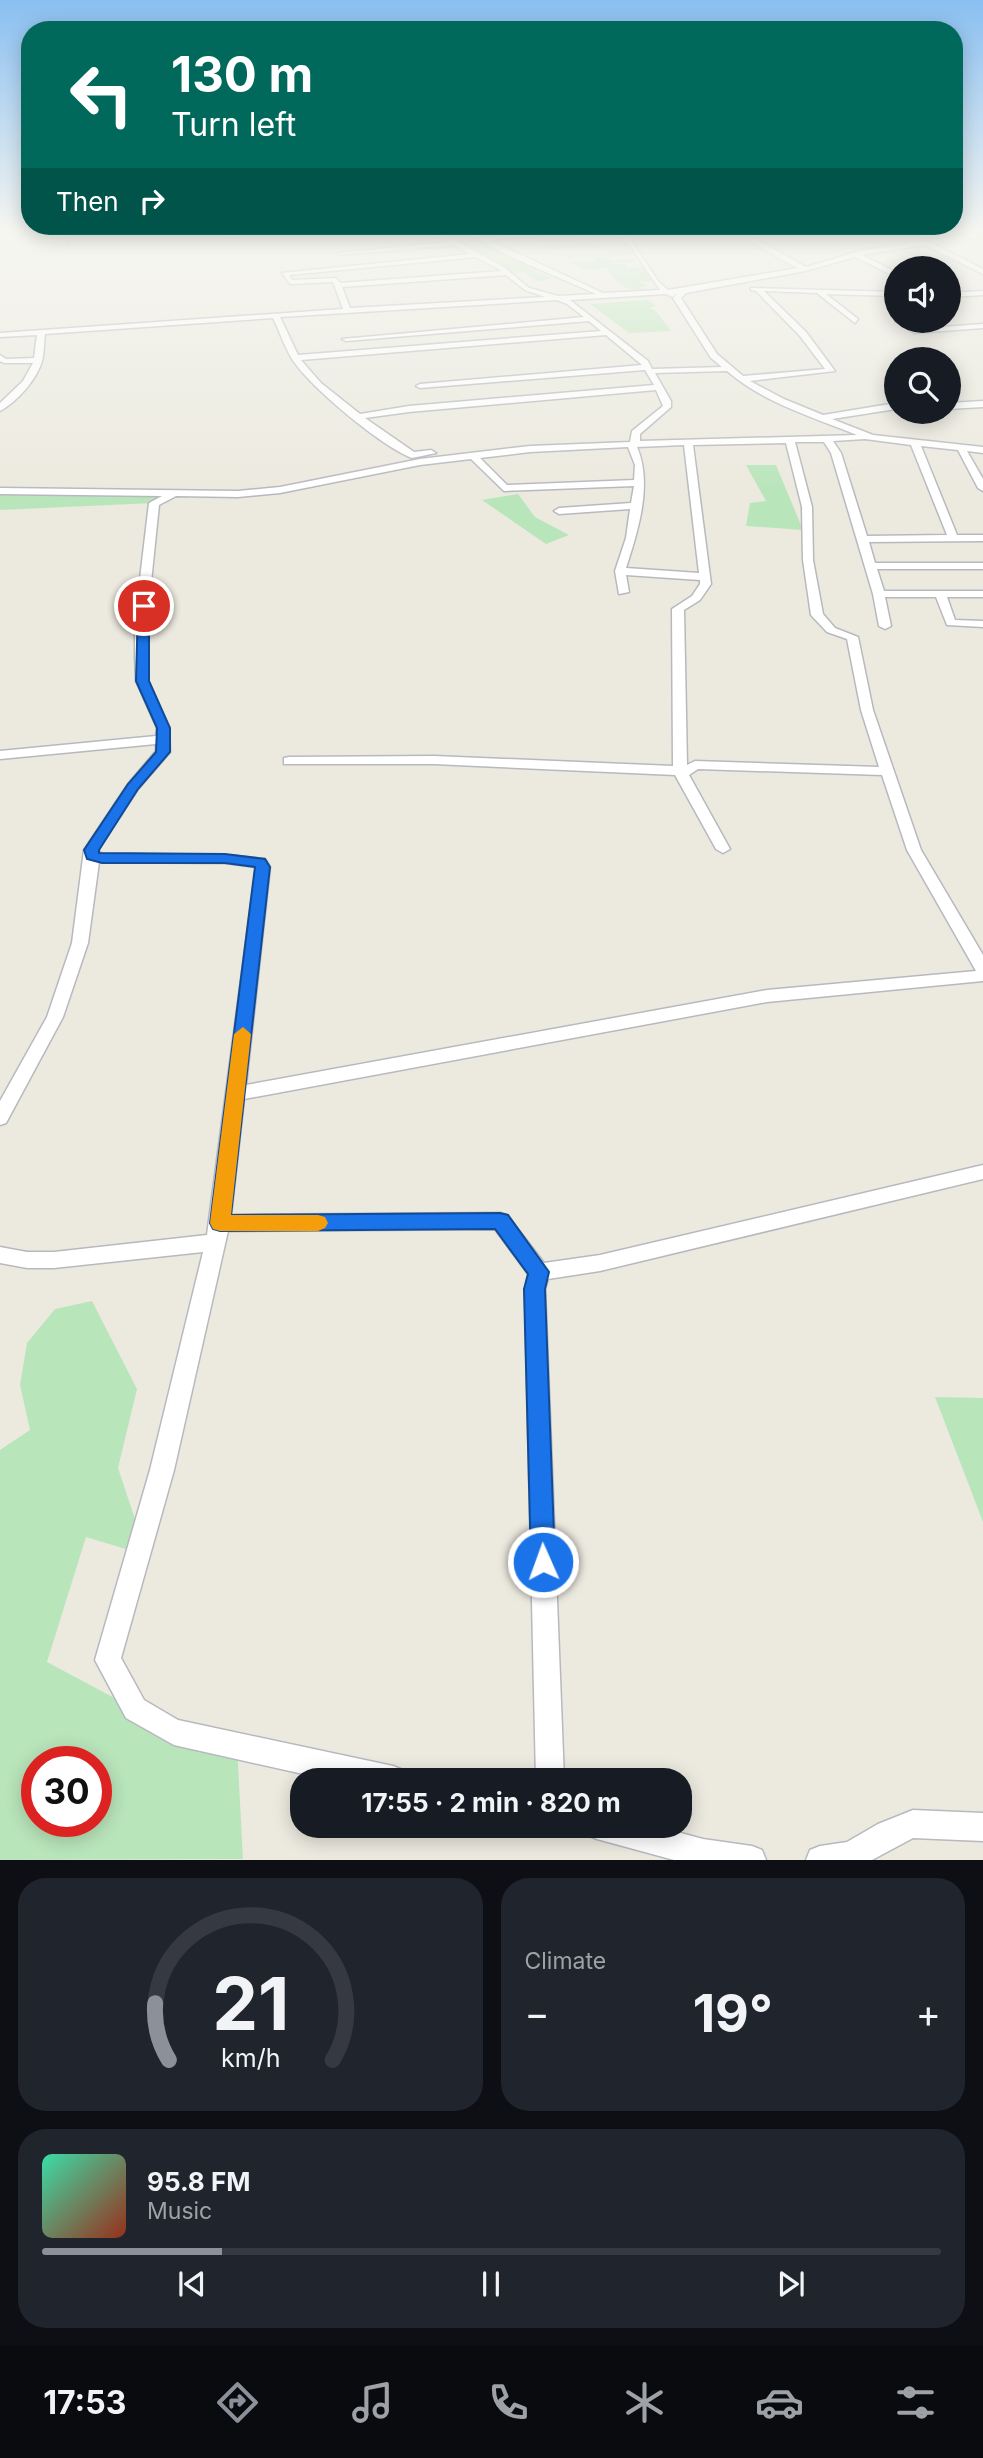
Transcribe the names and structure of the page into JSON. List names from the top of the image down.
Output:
{
  "page": {
    "turn": ["130 m", "Turn left"],
    "then": "Then",
    "limit": "30",
    "trip": "17:55 · 2 min · 820 m",
    "tile": "Climate",
    "heat": ["−", "19°", "+"],
    "song": ["95.8 FM", "Music"],
    "tabs": "17:53",
    "gauge": ["21", "km/h"]
  }
}
